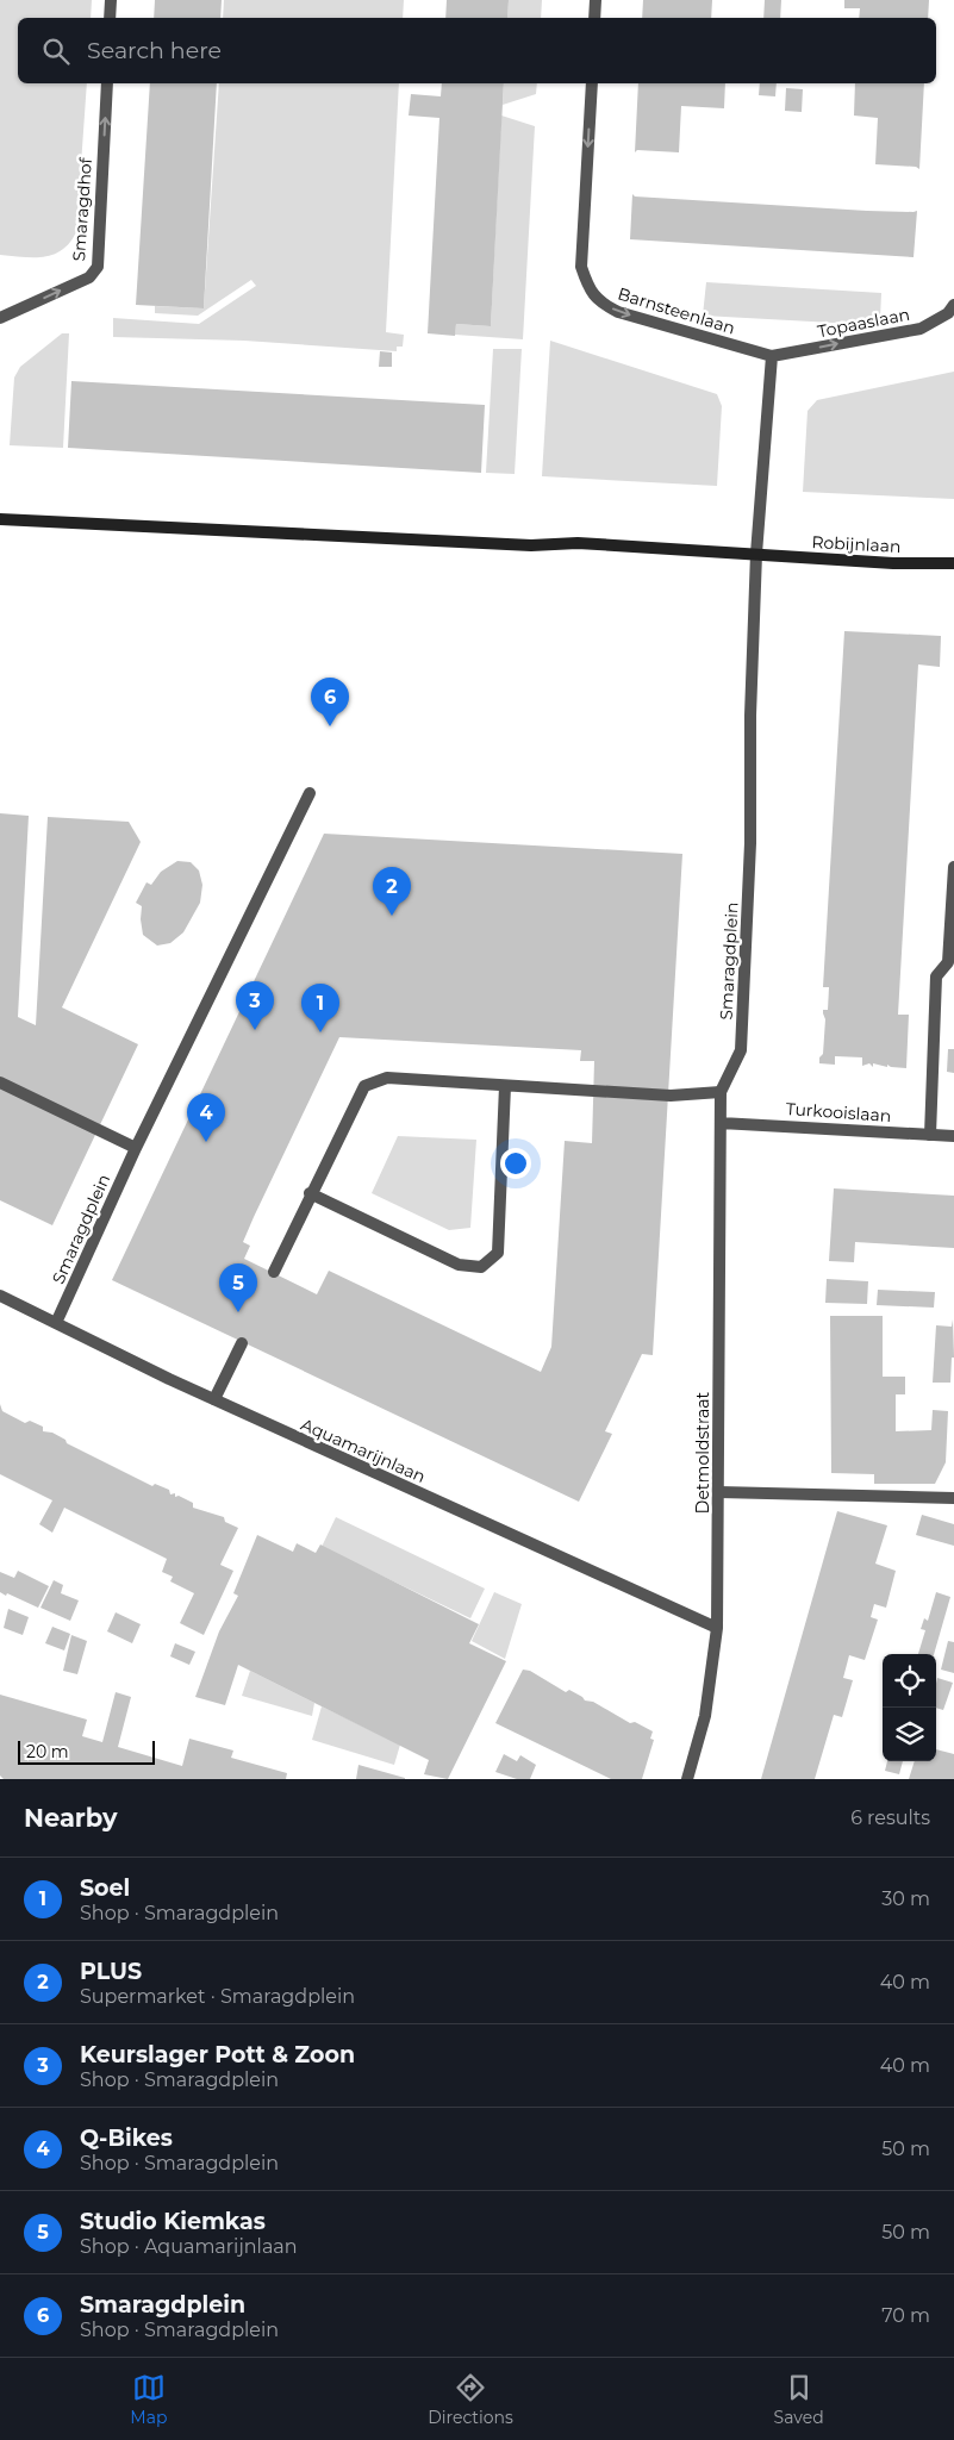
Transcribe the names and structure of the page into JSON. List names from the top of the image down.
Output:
{
  "streets": {
    "street": [
      "Smaragdhof",
      "Barnsteenlaan",
      "Topaaslaan",
      "Robijnlaan",
      "Smaragdplein",
      "Turkooislaan",
      "Aquamarijnlaan",
      "Detmoldstraat"
    ]
  },
  "crossings": [
    ["Barnsteenlaan", "Topaaslaan"],
    ["Robijnlaan", "Smaragdplein"],
    ["Smaragdplein", "Turkooislaan"],
    ["Smaragdplein", "Aquamarijnlaan"],
    ["Smaragdplein", "Detmoldstraat"],
    ["Turkooislaan", "Detmoldstraat"],
    ["Aquamarijnlaan", "Detmoldstraat"]
  ],
  "one_way": ["Smaragdhof", "Barnsteenlaan", "Topaaslaan"],
  "scale_bar": "20 m",
  "page": {
    "search": "Search here",
    "pins": [
      "6",
      "2",
      "3",
      "1",
      "4",
      "5"
    ],
    "scale": "20 m",
    "heading": ["Nearby", "6 results"],
    "list": [
      {
        "mark": "1",
        "name": "Soel",
        "note": "Shop · Smaragdplein",
        "value": "30 m"
      },
      {
        "mark": "2",
        "name": "PLUS",
        "note": "Supermarket · Smaragdplein",
        "value": "40 m"
      },
      {
        "mark": "3",
        "name": "Keurslager Pott & Zoon",
        "note": "Shop · Smaragdplein",
        "value": "40 m"
      },
      {
        "mark": "4",
        "name": "Q-Bikes",
        "note": "Shop · Smaragdplein",
        "value": "50 m"
      },
      {
        "mark": "5",
        "name": "Studio Kiemkas",
        "note": "Shop · Aquamarijnlaan",
        "value": "50 m"
      },
      {
        "mark": "6",
        "name": "Smaragdplein",
        "note": "Shop · Smaragdplein",
        "value": "70 m"
      }
    ],
    "nav": ["Map", "Directions", "Saved"]
  }
}
